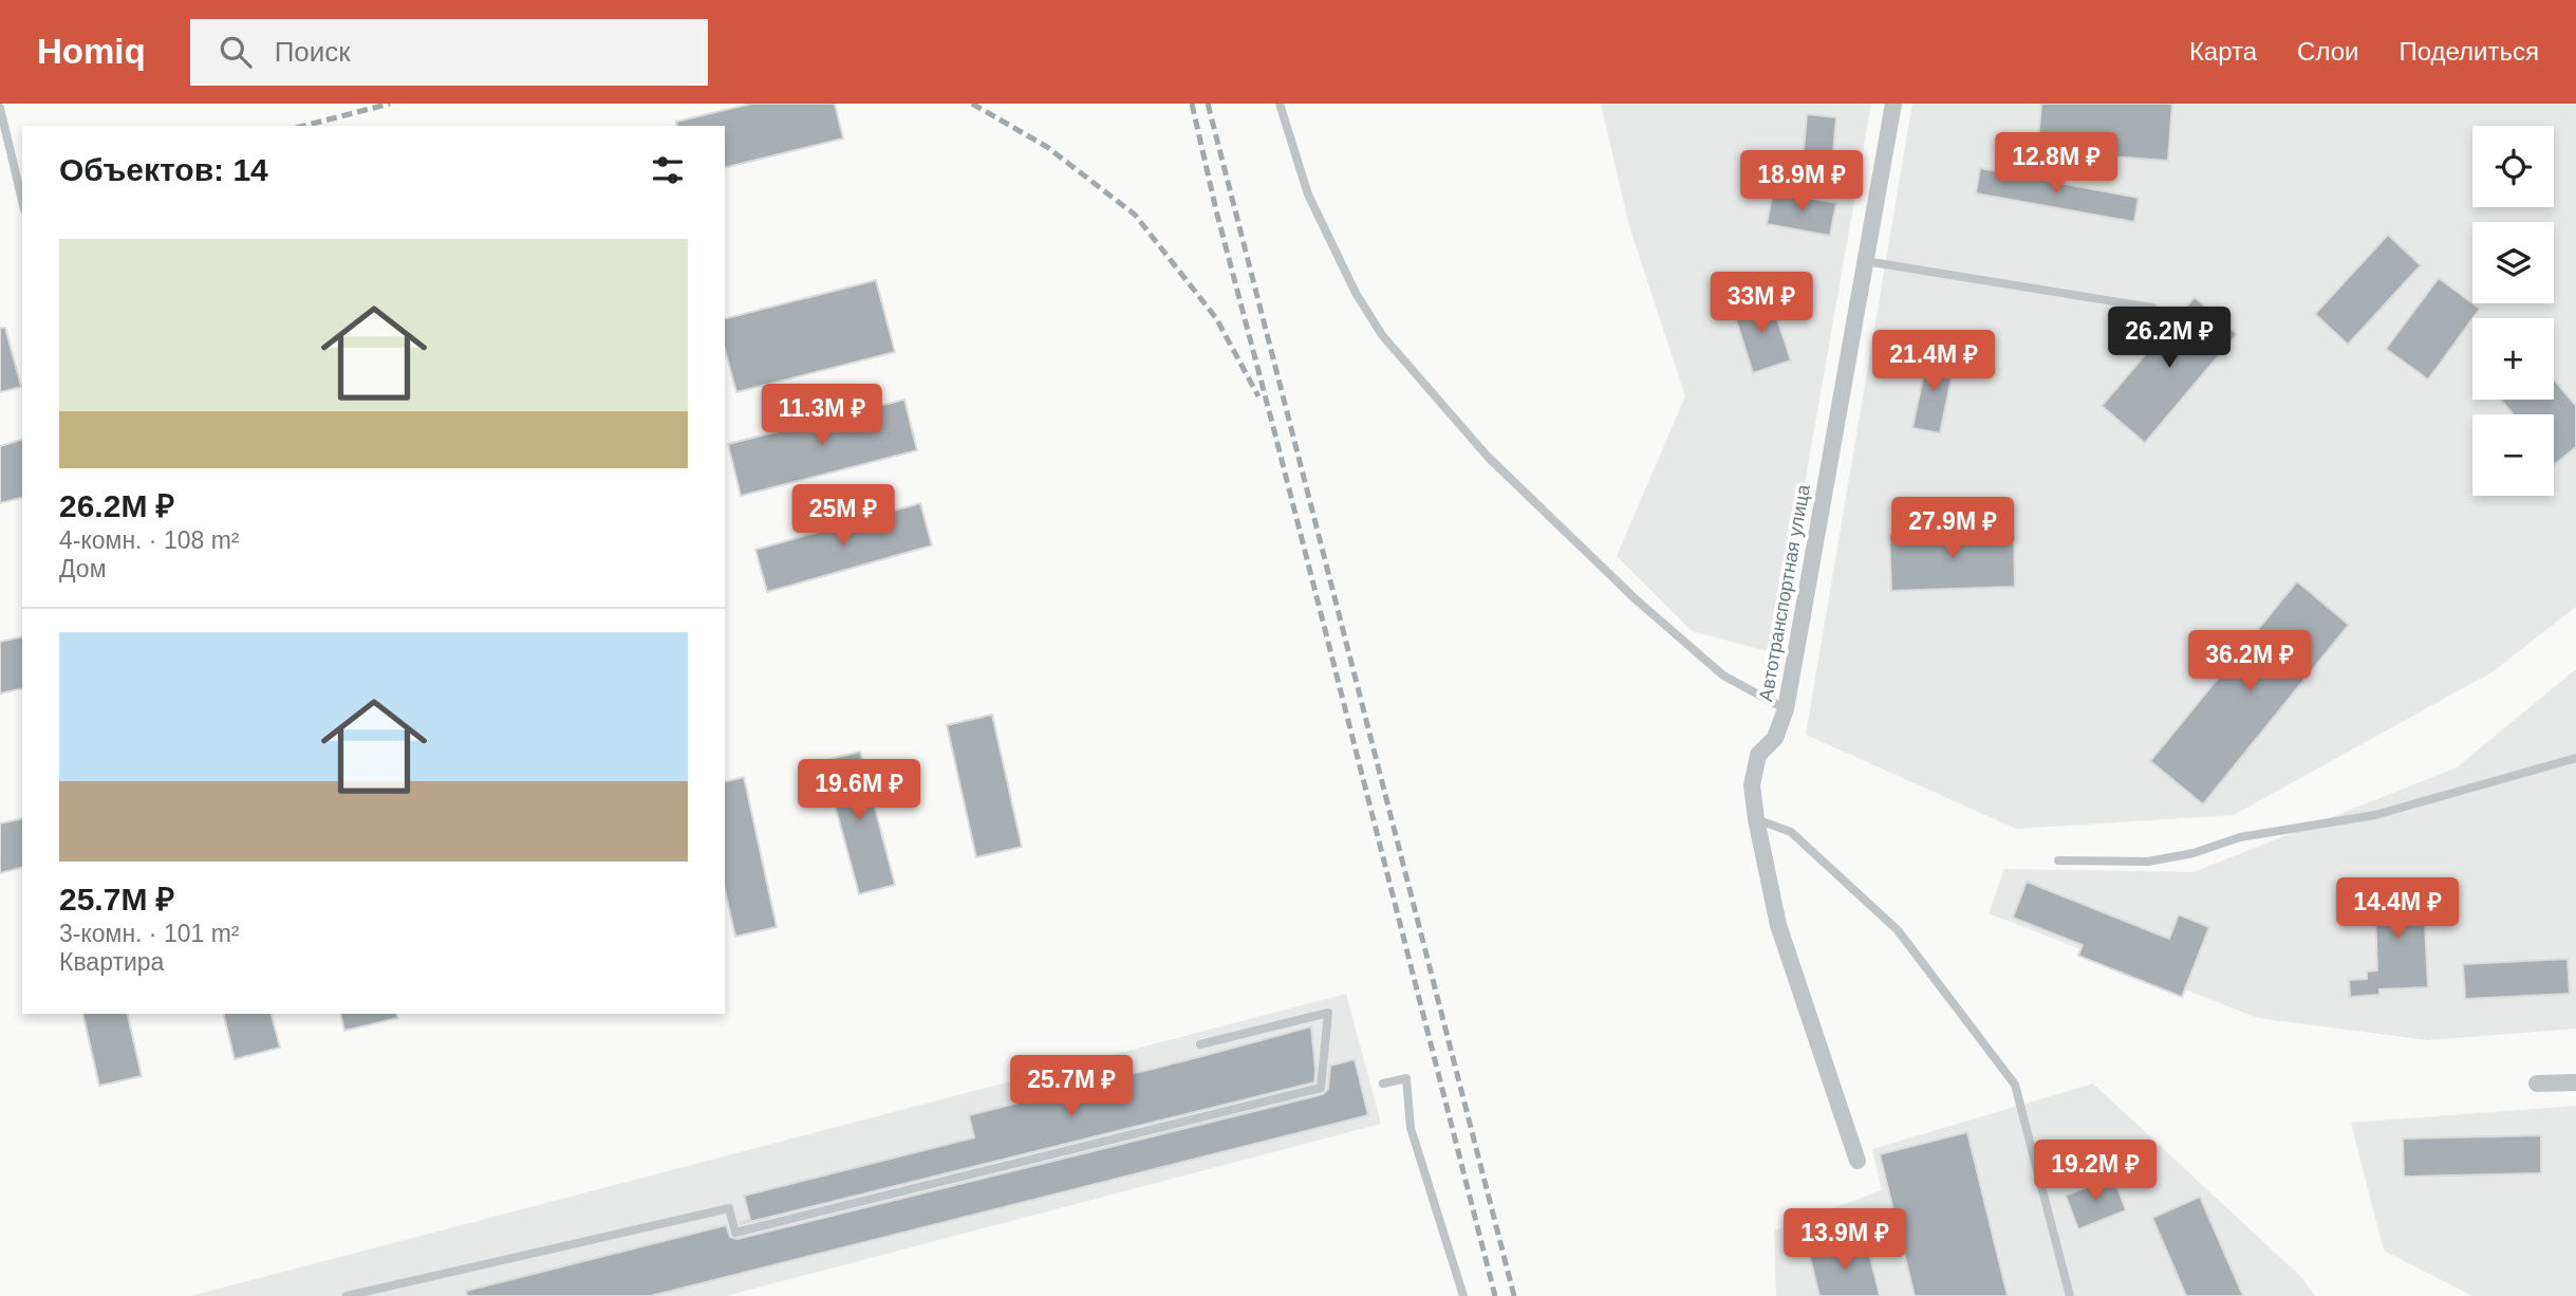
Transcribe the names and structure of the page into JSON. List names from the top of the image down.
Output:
{
  "streets": {
    "street": ["Автотранспортная улица"]
  },
  "page": {
    "header": "Homiq",
    "search": "Поиск",
    "nav": ["Карта", "Слои", "Поделиться"],
    "map_buttons": ["+", "−"],
    "heading": "Объектов: 14",
    "price": [
      "12.8M ₽",
      "18.9M ₽",
      "33M ₽",
      "26.2M ₽",
      "21.4M ₽",
      "11.3M ₽",
      "25M ₽",
      "27.9M ₽",
      "36.2M ₽",
      "19.6M ₽",
      "14.4M ₽",
      "25.7M ₽",
      "19.2M ₽",
      "13.9M ₽"
    ],
    "list": [
      {
        "name": "26.2M ₽",
        "note": "4-комн. · 108 m² · Дом"
      },
      {
        "name": "25.7M ₽",
        "note": "3-комн. · 101 m² · Квартира"
      }
    ]
  }
}
